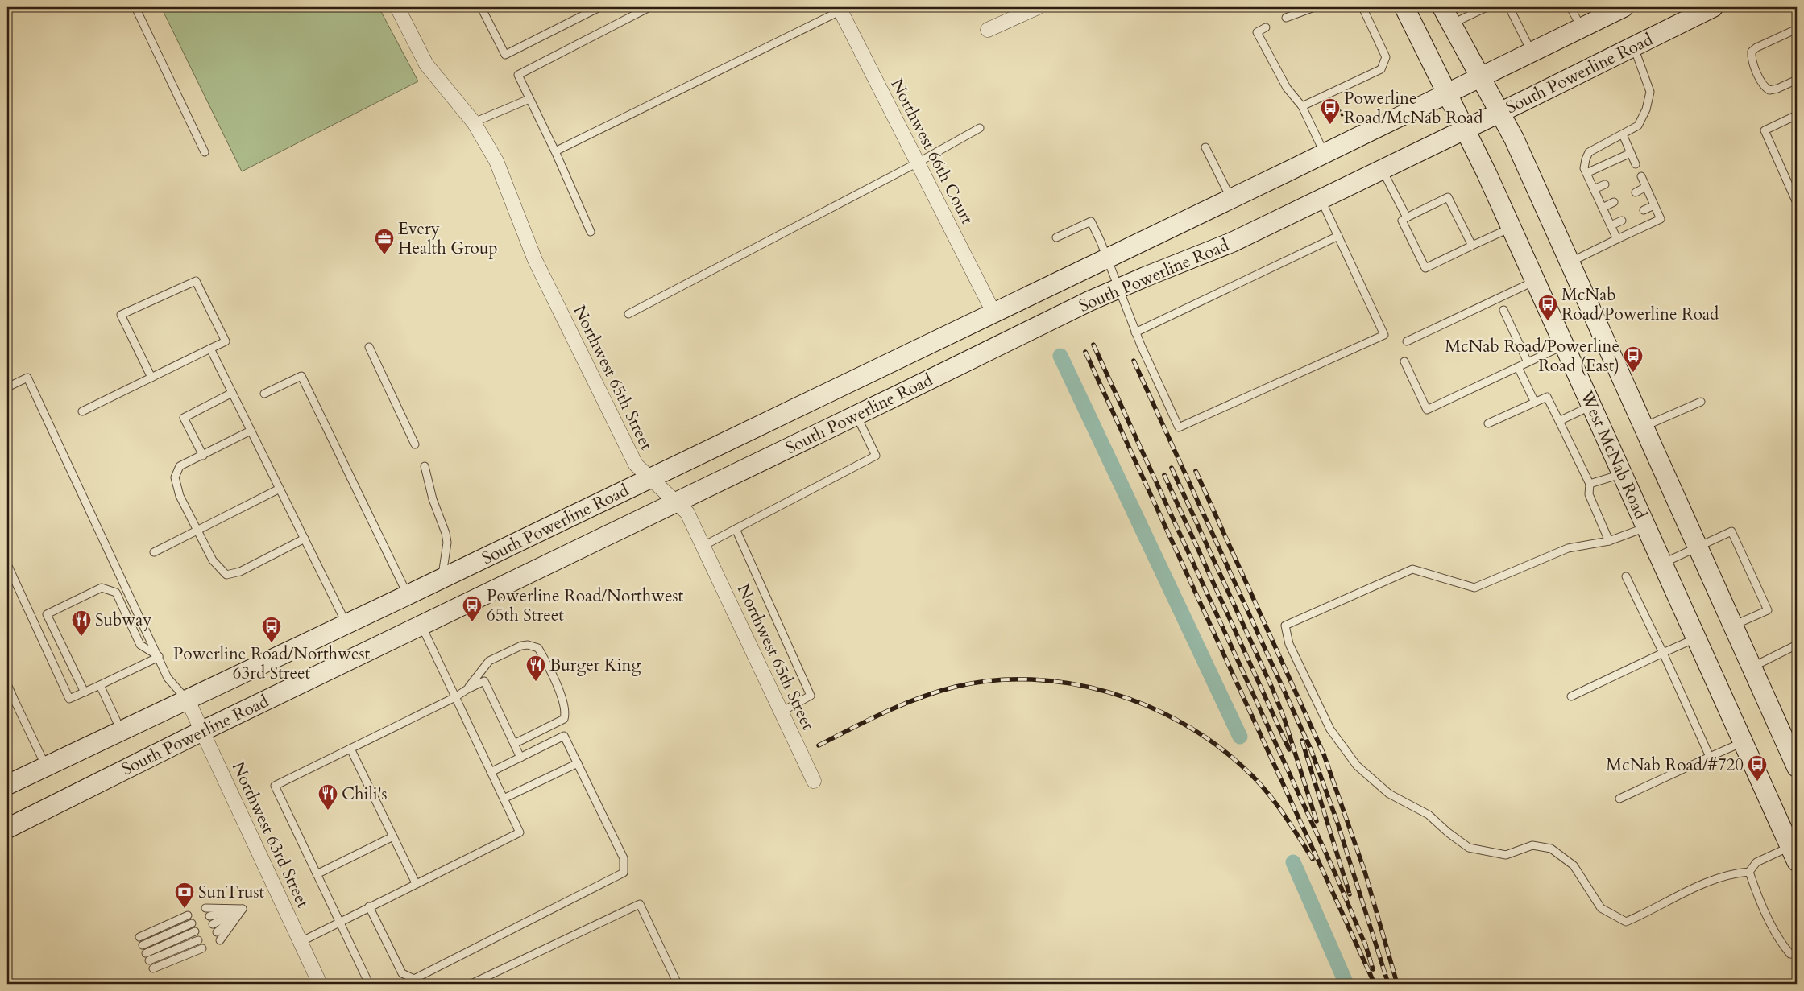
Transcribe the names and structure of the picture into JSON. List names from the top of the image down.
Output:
{
  "streets": {
    "main road": ["South Powerline Road", "West McNab Road"],
    "street": ["Northwest 66th Court", "Northwest 65th Street", "Northwest 63rd Street"]
  },
  "crossings": [
    ["South Powerline Road", "Northwest 66th Court"],
    ["South Powerline Road", "Northwest 65th Street"],
    ["South Powerline Road", "West McNab Road"],
    ["South Powerline Road", "Northwest 63rd Street"]
  ],
  "places": {
    "bus stop": [
      "Powerline Road/McNab Road",
      "McNab Road/Powerline Road",
      "McNab Road/Powerline Road (East)",
      "Powerline Road/Northwest 65th Street",
      "Powerline Road/Northwest 63rd Street",
      "McNab Road/#720"
    ],
    "office": ["Every Health Group"],
    "restaurant": ["Subway", "Burger King", "Chili's"],
    "bank": ["SunTrust"]
  }
}
